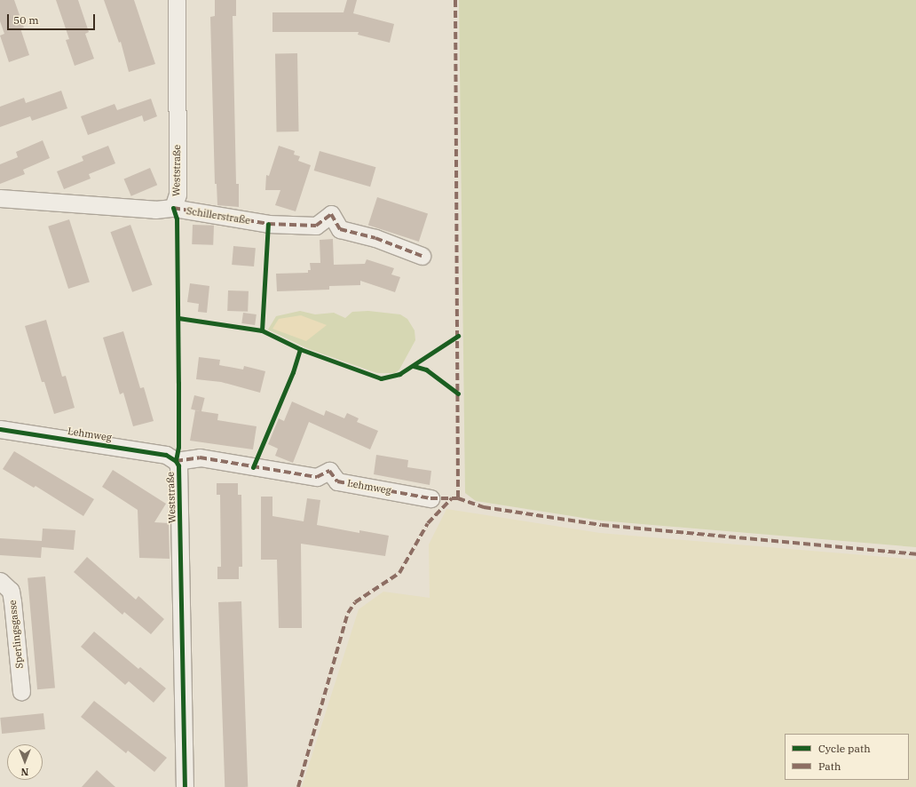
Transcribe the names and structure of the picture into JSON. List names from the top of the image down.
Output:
{
  "streets": {
    "street": [
      "Weststraße",
      "Schillerstraße",
      "Lehmweg",
      "Sperlingsgasse"
    ]
  },
  "crossings": [
    ["Weststraße", "Schillerstraße"],
    ["Weststraße", "Lehmweg"]
  ],
  "legend": ["Cycle path", "Path"],
  "scale_bar": "50 m",
  "north": "bottom"
}
